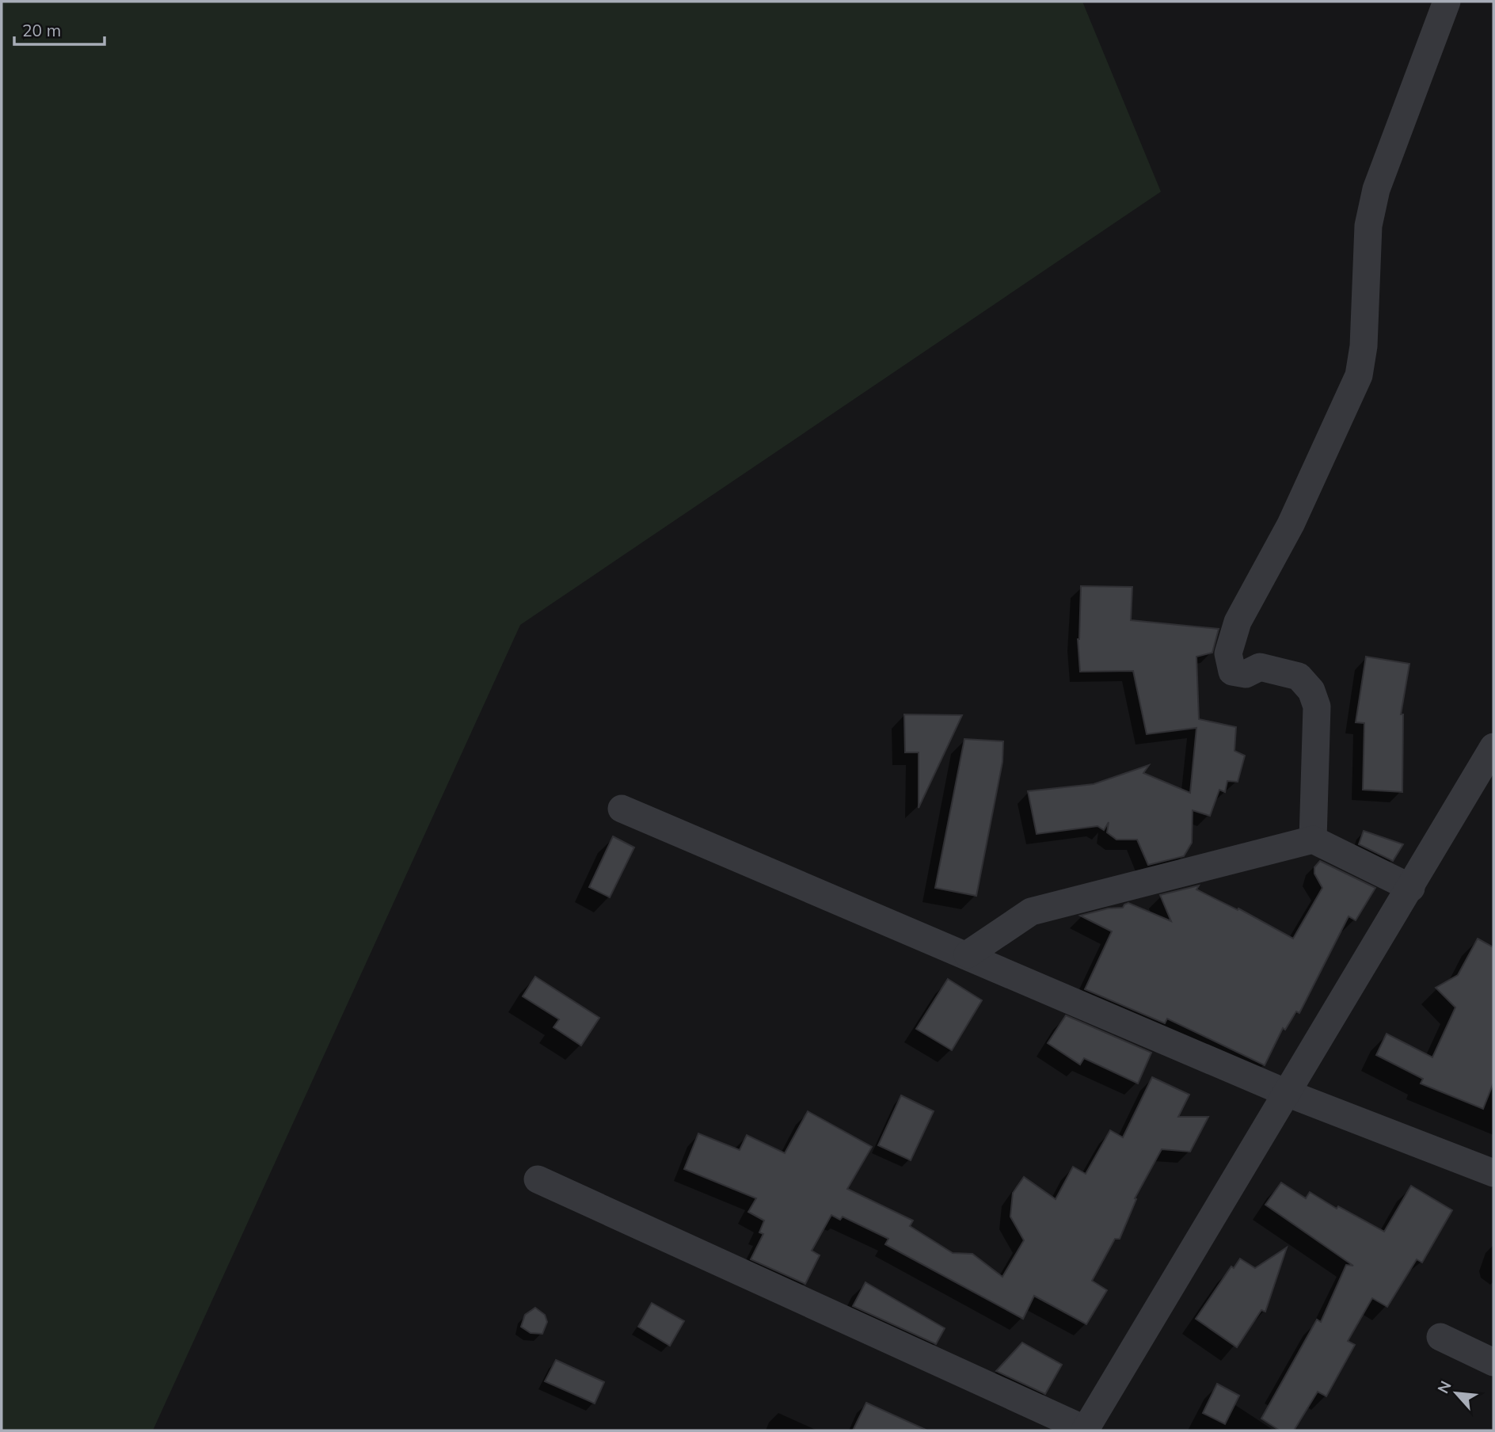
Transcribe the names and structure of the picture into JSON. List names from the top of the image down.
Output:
{
  "scale_bar": "20 m",
  "north": "top left"
}
